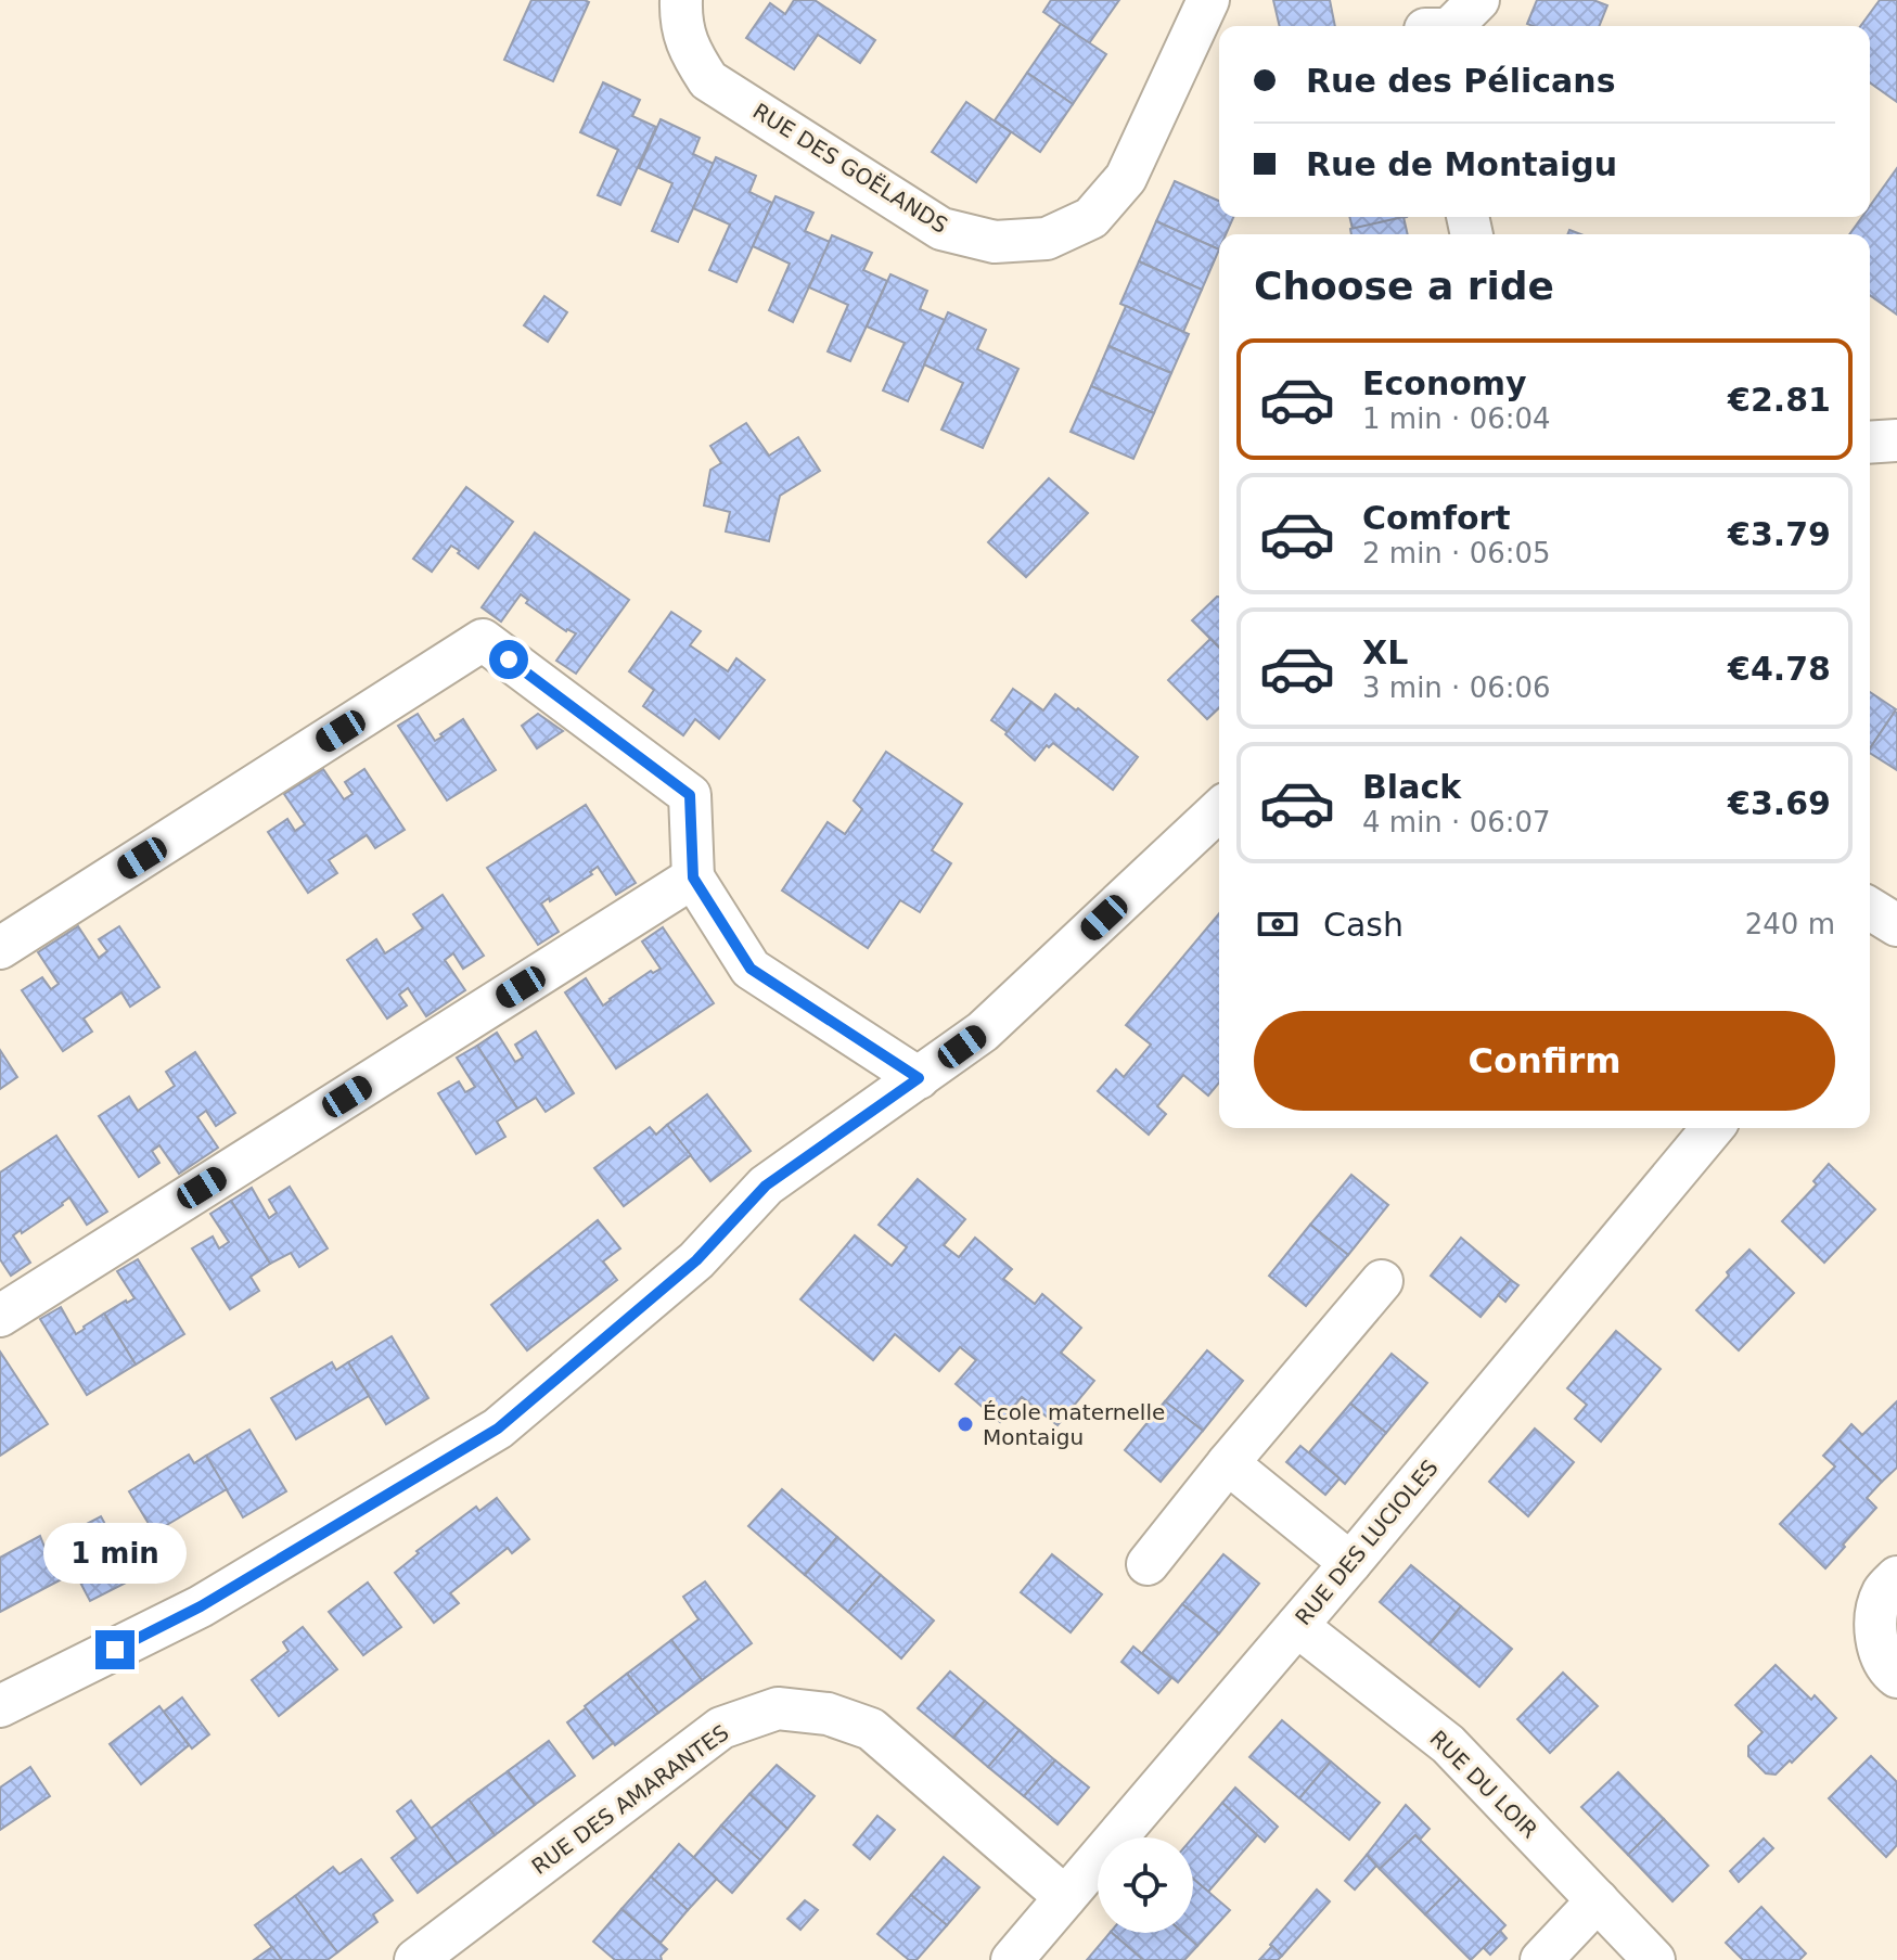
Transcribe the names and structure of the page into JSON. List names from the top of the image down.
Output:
{
  "streets": {
    "street": [
      "RUE DES GOËLANDS",
      "RUE DES LUCIOLES",
      "RUE DU LOIR",
      "RUE DES AMARANTES"
    ]
  },
  "crossings": [
    ["RUE DES LUCIOLES", "RUE DU LOIR"],
    ["RUE DES LUCIOLES", "RUE DES AMARANTES"]
  ],
  "places": ["École maternelle Montaigu"],
  "page": {
    "banner": ["Rue des Pélicans", "Rue de Montaigu"],
    "heading": "Choose a ride",
    "list": [
      {
        "name": "Economy",
        "note": "1 min · 06:04",
        "value": "€2.81"
      },
      {
        "name": "Comfort",
        "note": "2 min · 06:05",
        "value": "€3.79"
      },
      {
        "name": "XL",
        "note": "3 min · 06:06",
        "value": "€4.78"
      },
      {
        "name": "Black",
        "note": "4 min · 06:07",
        "value": "€3.69"
      }
    ],
    "pay": ["Cash", "240 m"],
    "buttons": "Confirm",
    "bubble": "1 min"
  }
}
